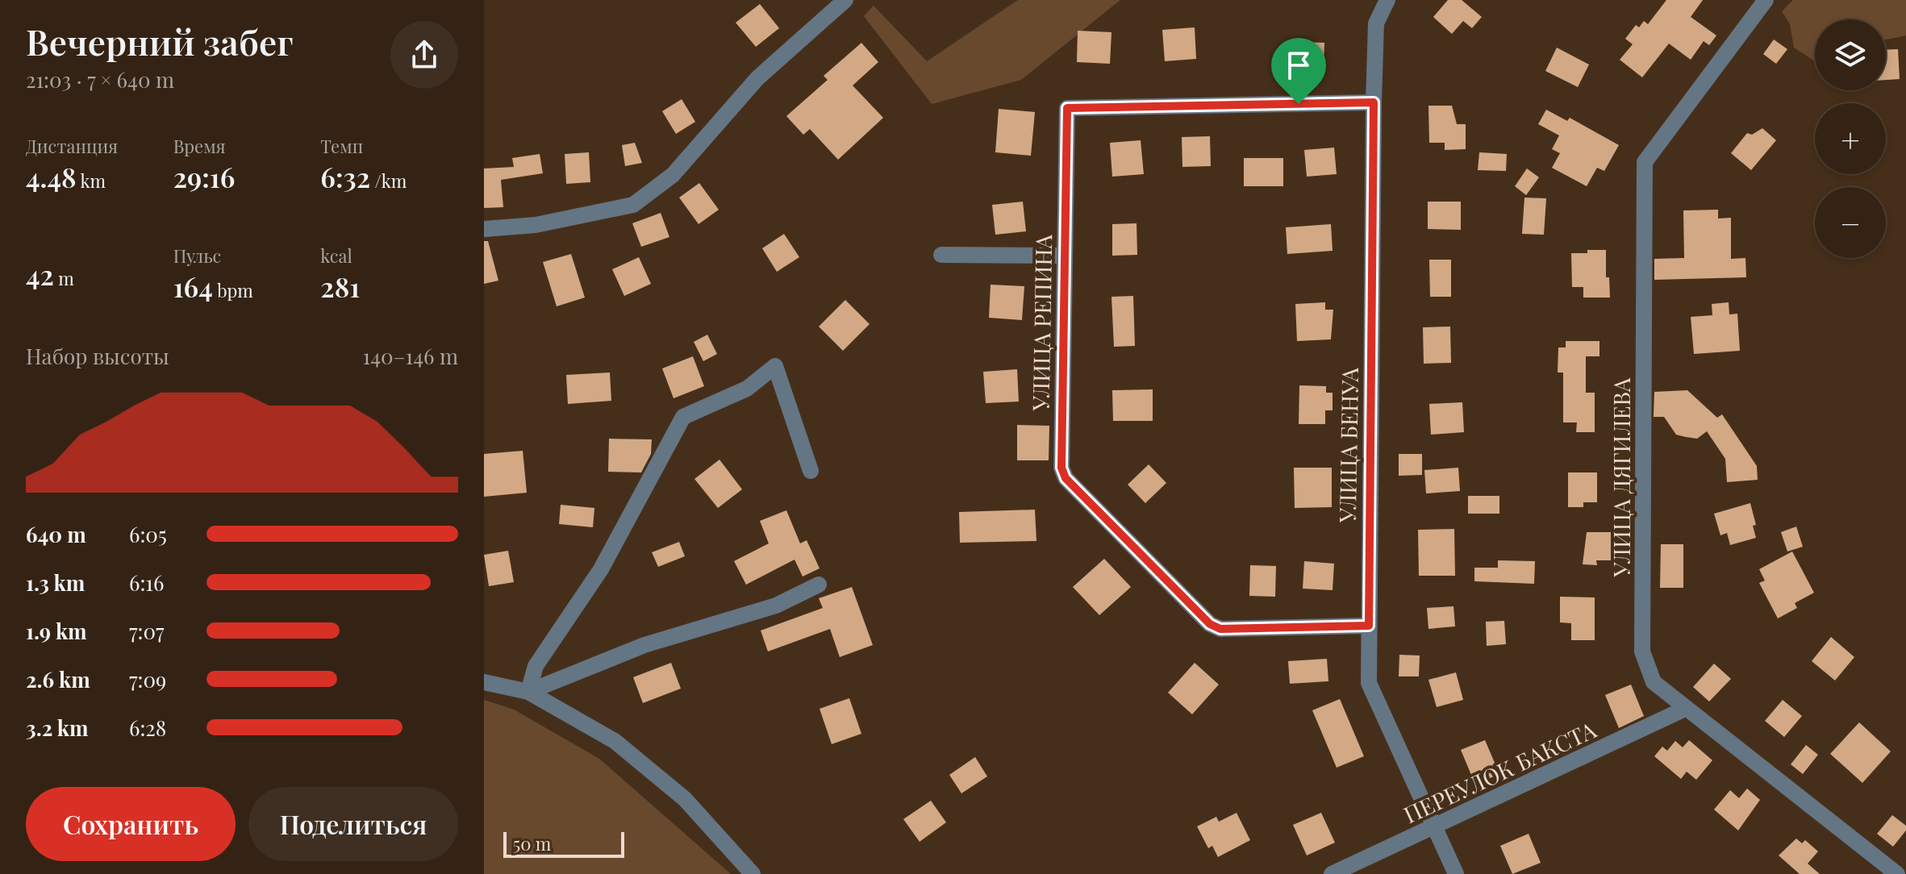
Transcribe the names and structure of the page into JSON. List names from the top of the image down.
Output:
{
  "streets": {
    "street": [
      "УЛИЦА РЕПИНА",
      "УЛИЦА БЕНУА",
      "УЛИЦА ДЯГИЛЕВА",
      "ПЕРЕУЛОК БАКСТА"
    ]
  },
  "crossings": [
    ["УЛИЦА РЕПИНА", "УЛИЦА БЕНУА"],
    ["УЛИЦА БЕНУА", "ПЕРЕУЛОК БАКСТА"],
    ["УЛИЦА ДЯГИЛЕВА", "ПЕРЕУЛОК БАКСТА"]
  ],
  "scale_bar": "50 m",
  "page": {
    "heading": ["Вечерний забег", "21:03 · 7 × 640 m"],
    "map_buttons": ["+", "−"],
    "stats": [
      ["Дистанция", "4.48 km"],
      ["Время", "29:16"],
      ["Темп", "6:32 /km"],
      ["42 m"],
      ["Пульс", "164 bpm"],
      ["kcal", "281"]
    ],
    "chart": ["Набор высоты", "140–146 m"],
    "list": [
      {
        "name": "640 m",
        "note": "6:05"
      },
      {
        "name": "1.3 km",
        "note": "6:16"
      },
      {
        "name": "1.9 km",
        "note": "7:07"
      },
      {
        "name": "2.6 km",
        "note": "7:09"
      },
      {
        "name": "3.2 km",
        "note": "6:28"
      }
    ],
    "buttons": ["Сохранить", "Поделиться"],
    "scale": "50 m"
  }
}
